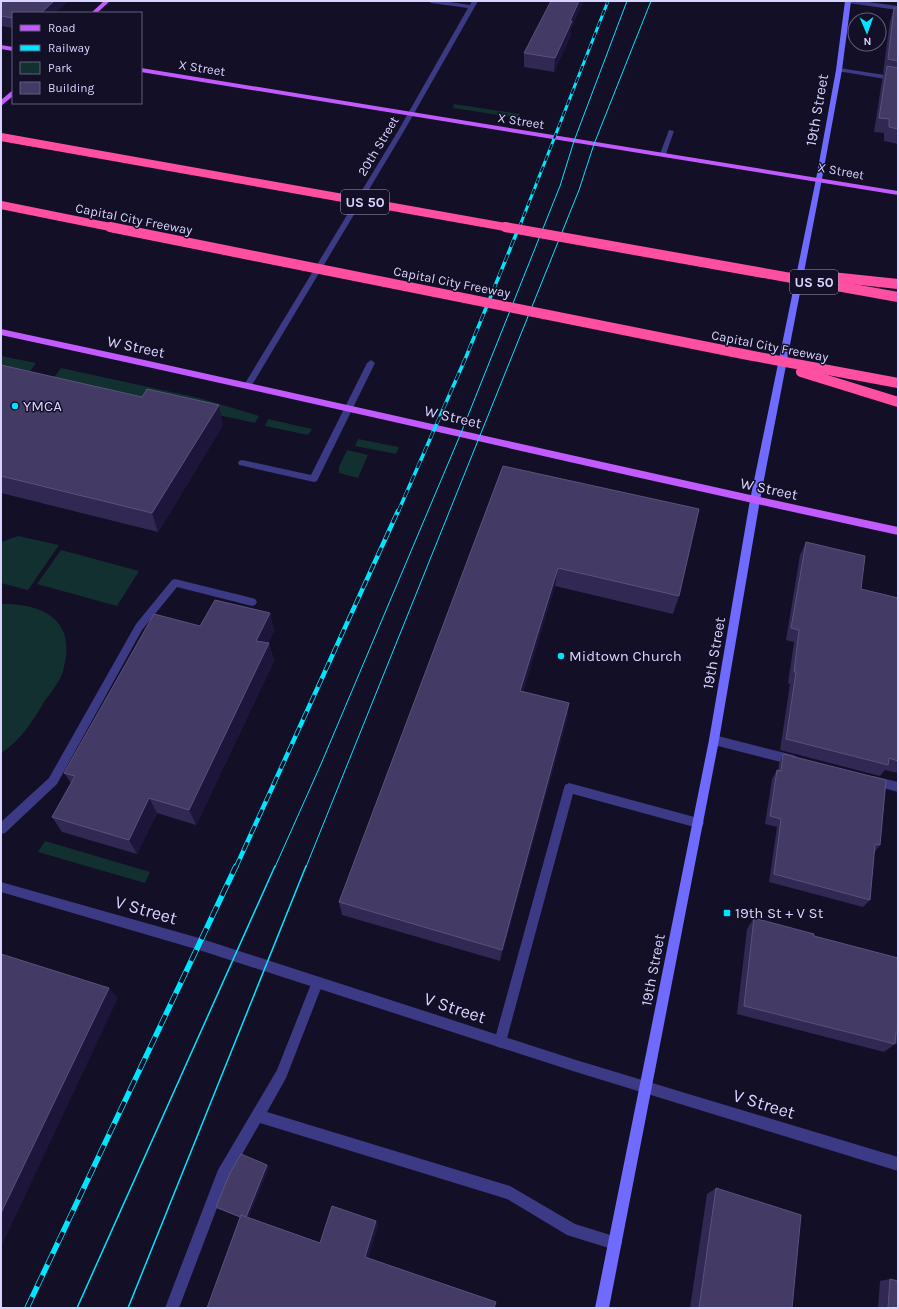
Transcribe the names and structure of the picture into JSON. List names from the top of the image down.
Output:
{
  "streets": {
    "highway": ["US 50", "Capital City Freeway"],
    "main road": ["X Street", "19th Street", "W Street"],
    "street": ["20th Street", "V Street"]
  },
  "crossings": [
    ["X Street", "19th Street"],
    ["X Street", "20th Street"],
    ["19th Street", "W Street"],
    ["19th Street", "V Street"],
    ["20th Street", "W Street"]
  ],
  "places": {
    "other": ["YMCA", "Midtown Church"],
    "transit": ["19th St + V St"]
  },
  "legend": [
    "Road",
    "Railway",
    "Park",
    "Building"
  ],
  "north": "bottom"
}
